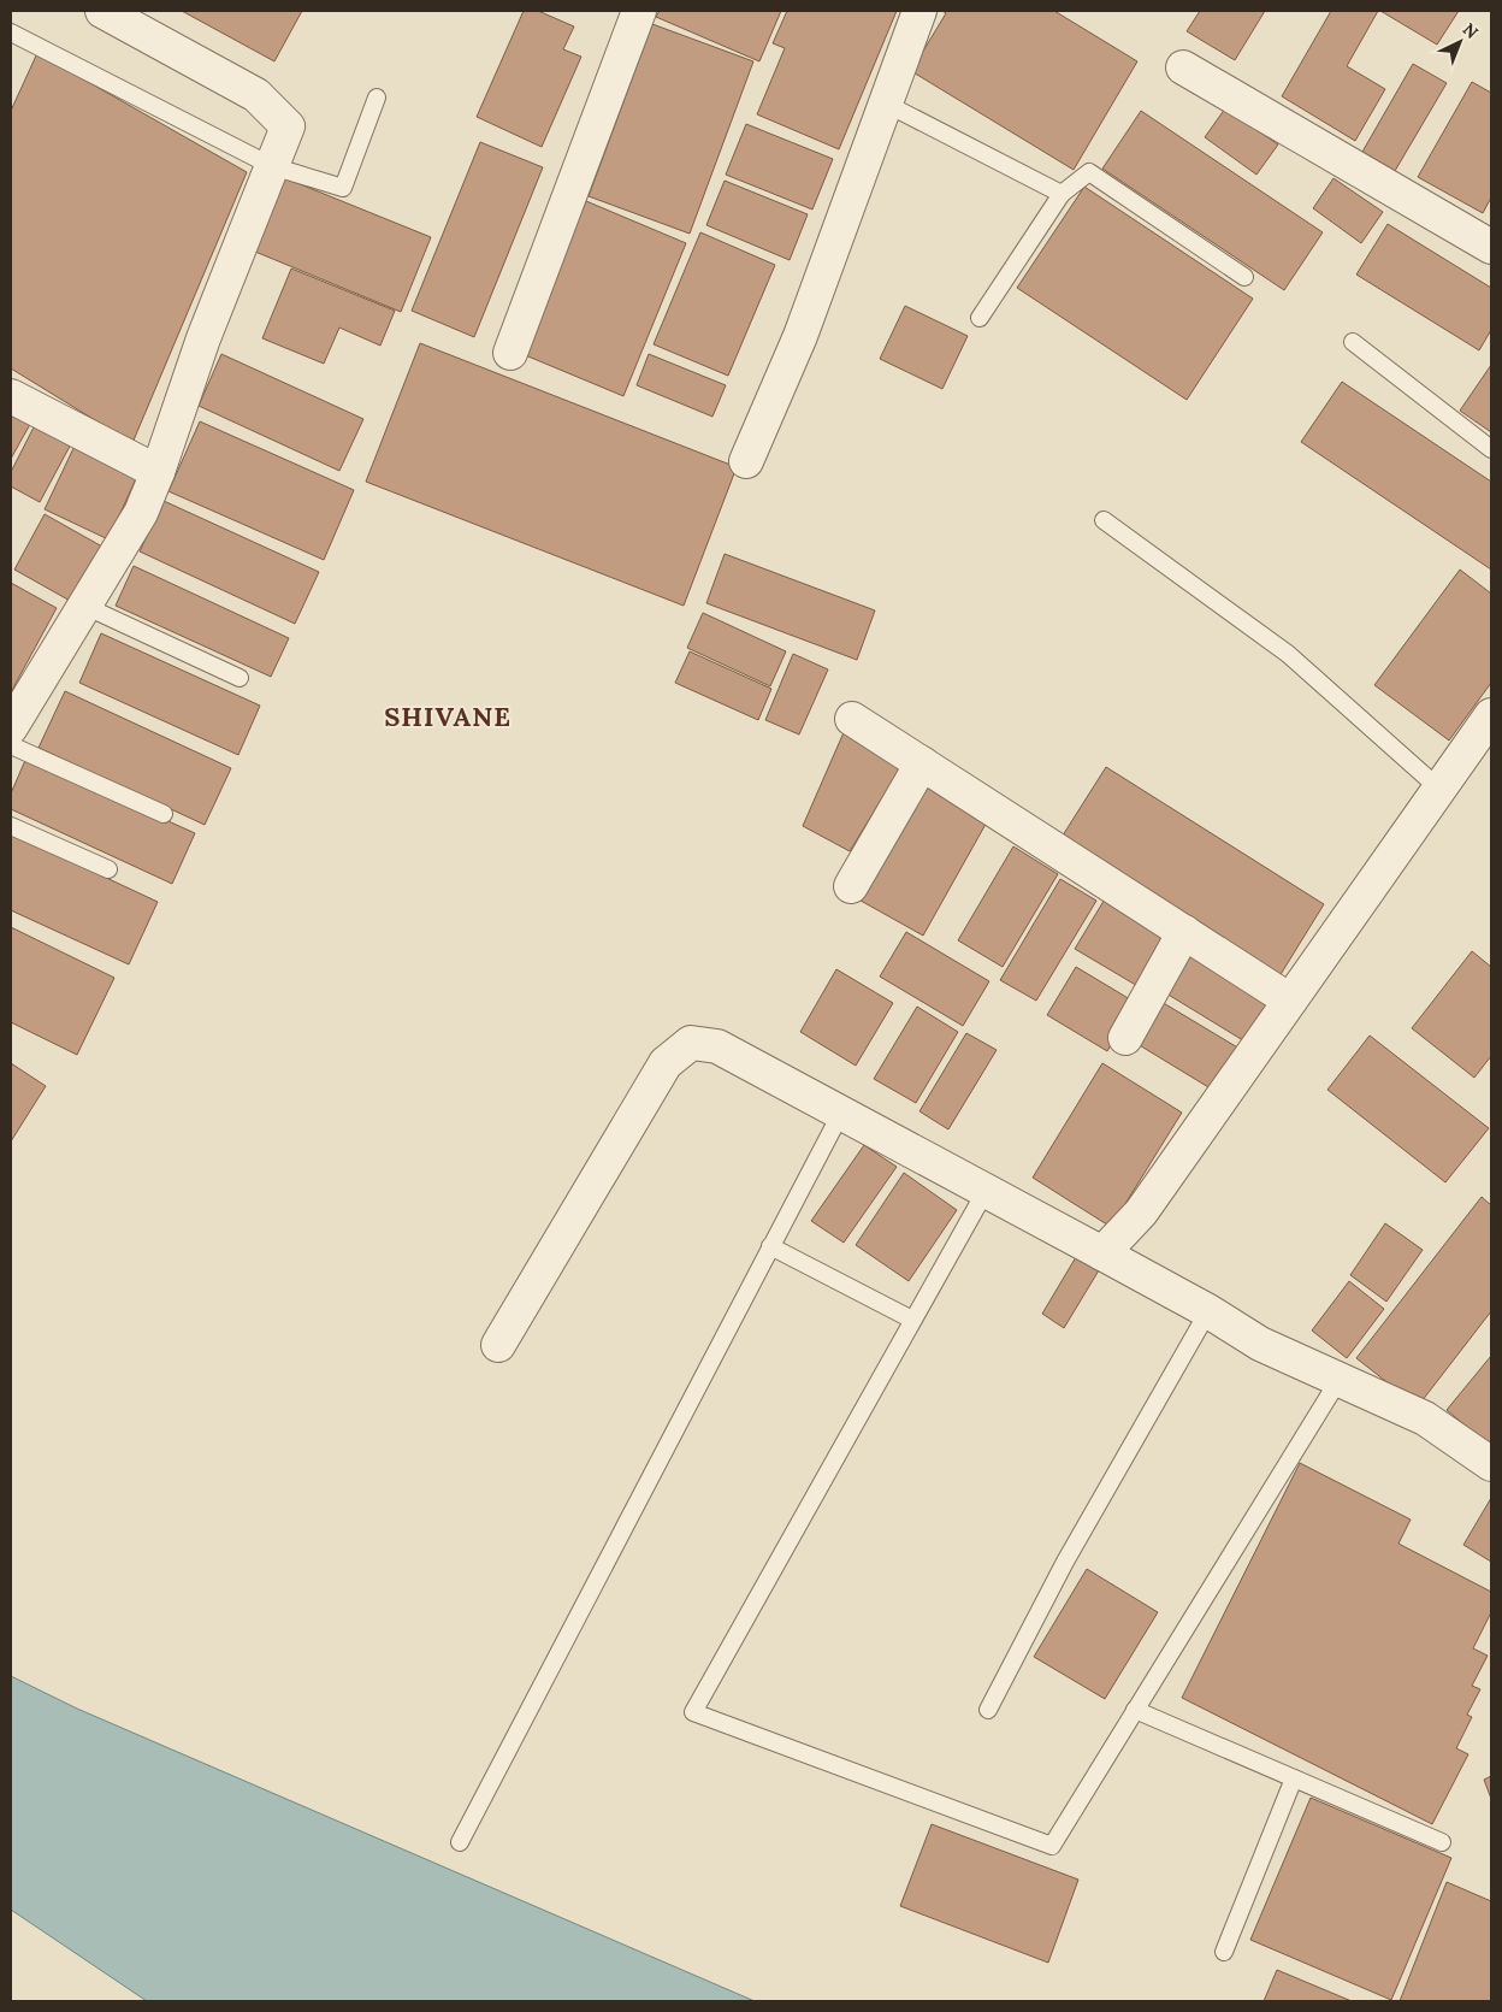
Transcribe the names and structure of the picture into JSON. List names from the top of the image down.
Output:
{
  "districts": ["SHIVANE"],
  "north": "top right"
}
